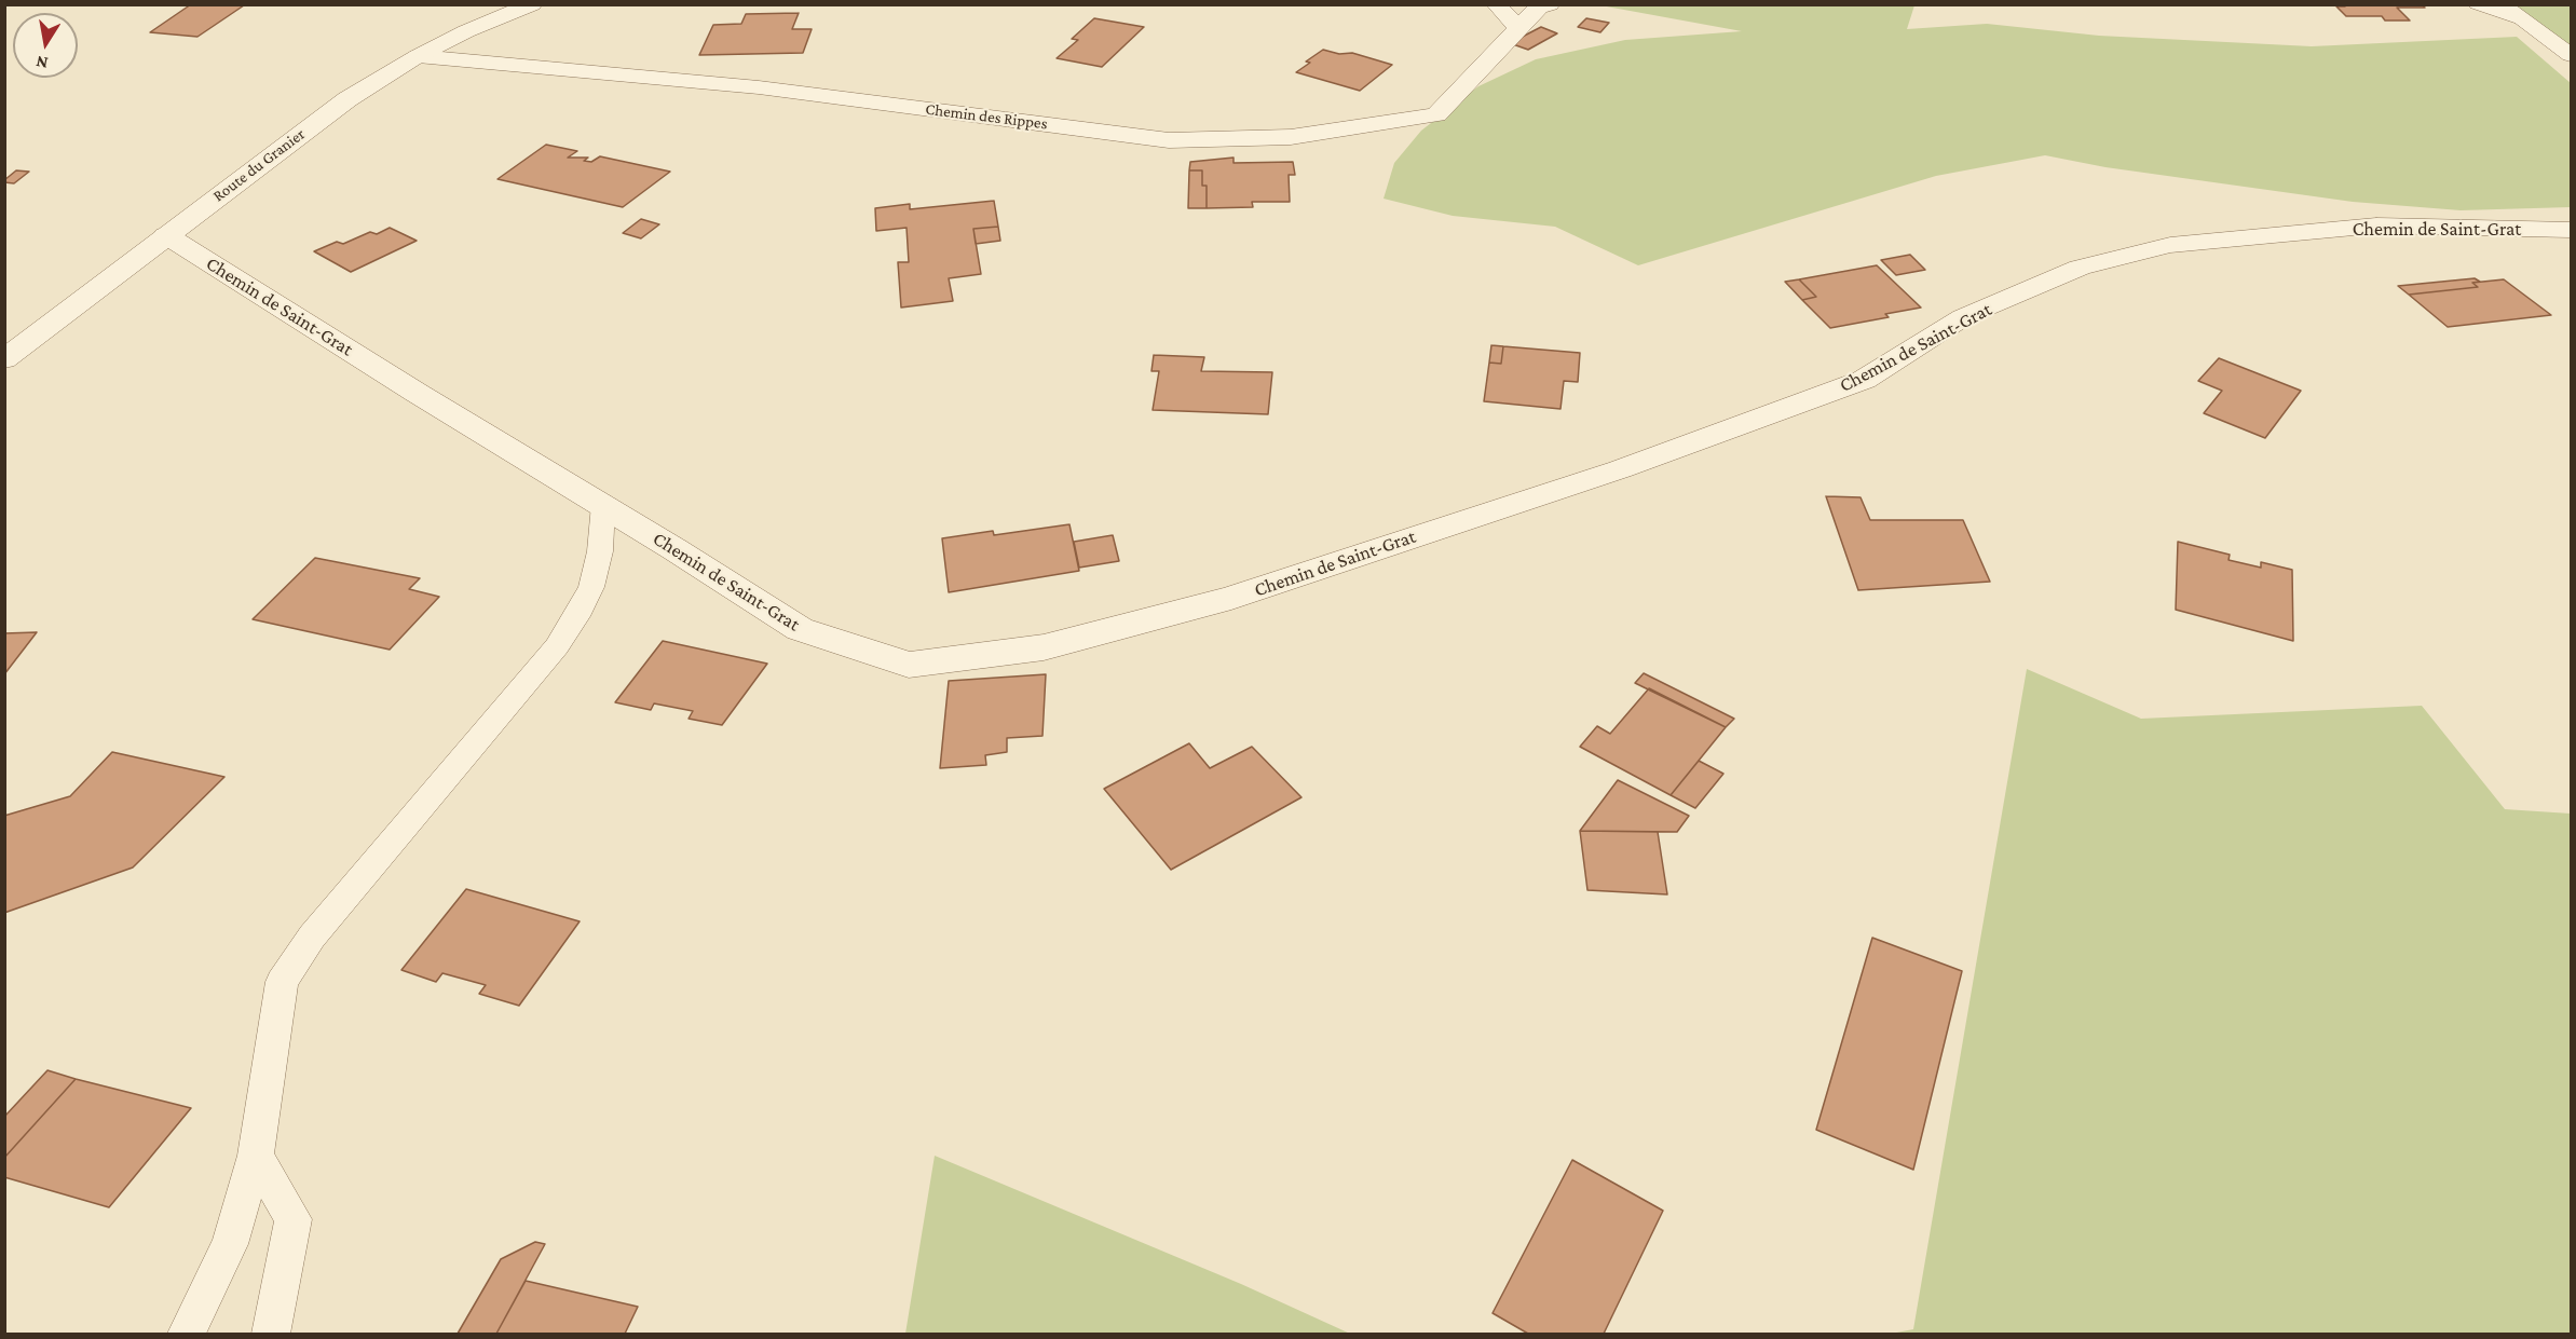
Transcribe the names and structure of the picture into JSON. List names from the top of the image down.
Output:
{
  "streets": {
    "street": ["Chemin des Rippes", "Route du Granier", "Chemin de Saint-Grat"]
  },
  "crossings": [
    ["Chemin des Rippes", "Route du Granier"],
    ["Route du Granier", "Chemin de Saint-Grat"]
  ],
  "north": "bottom"
}
